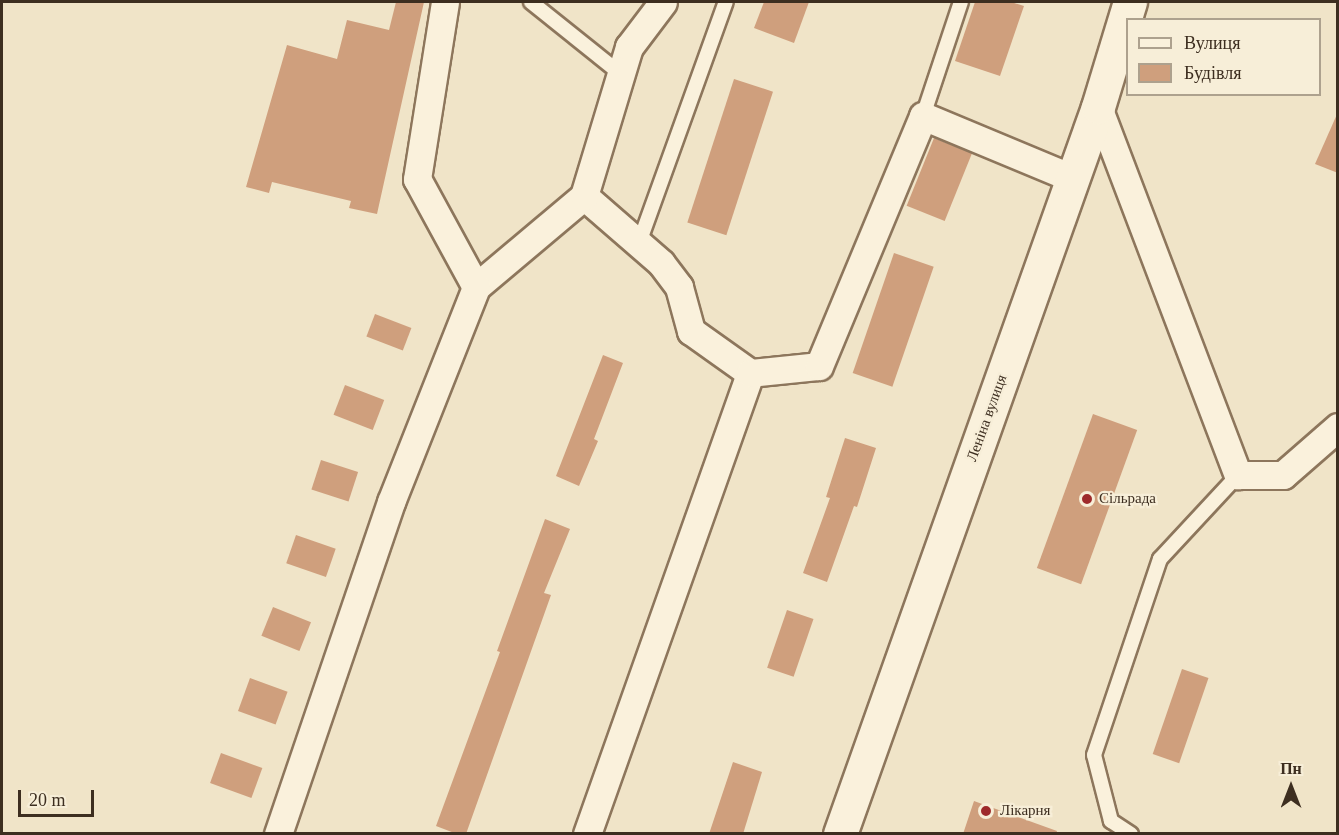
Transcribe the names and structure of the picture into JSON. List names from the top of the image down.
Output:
{
  "streets": {
    "street": ["Леніна вулиця"]
  },
  "places": ["Сільрада", "Лікарня"],
  "legend": ["Вулиця", "Будівля"],
  "scale_bar": "20 m",
  "north": "top"
}
